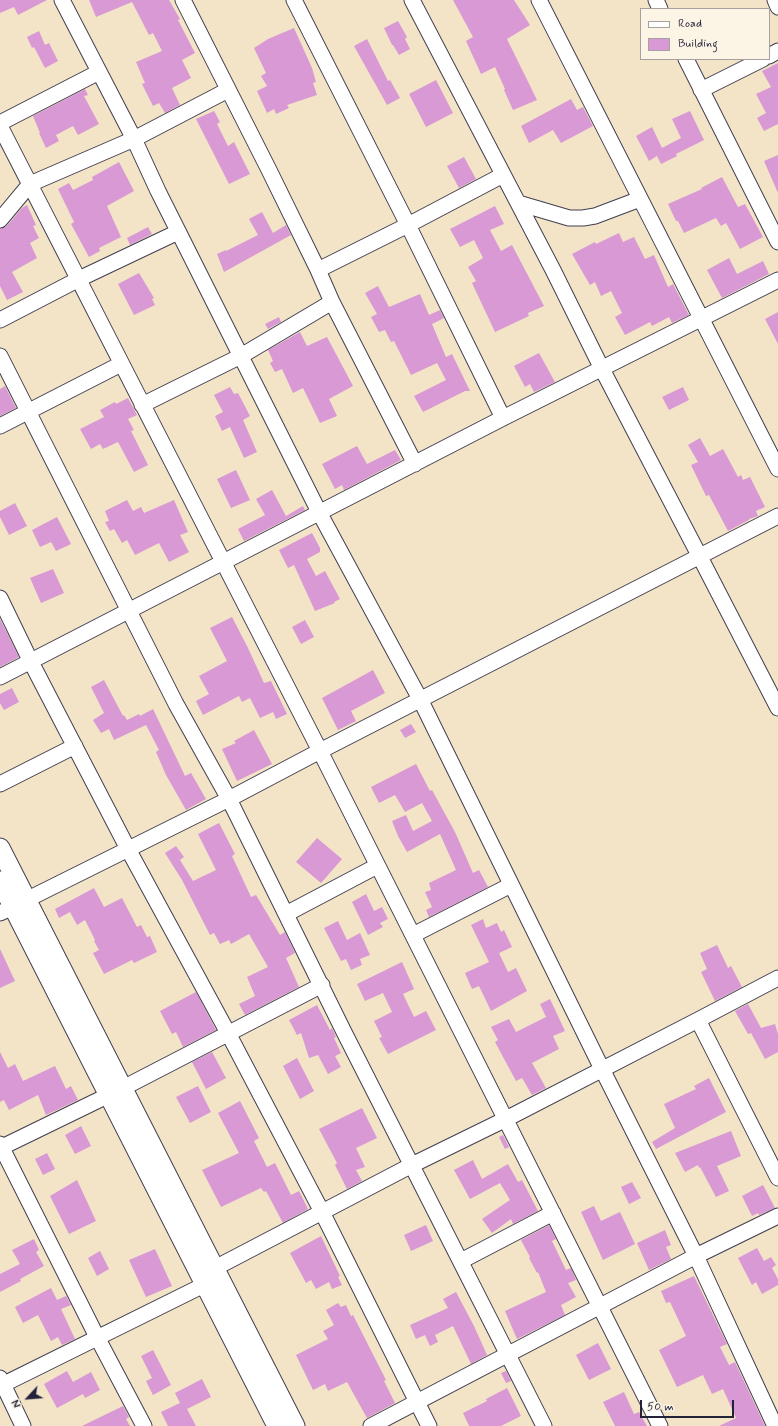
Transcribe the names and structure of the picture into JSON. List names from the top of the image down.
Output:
{
  "legend": ["Road", "Building"],
  "scale_bar": "50 m",
  "north": "bottom left"
}
